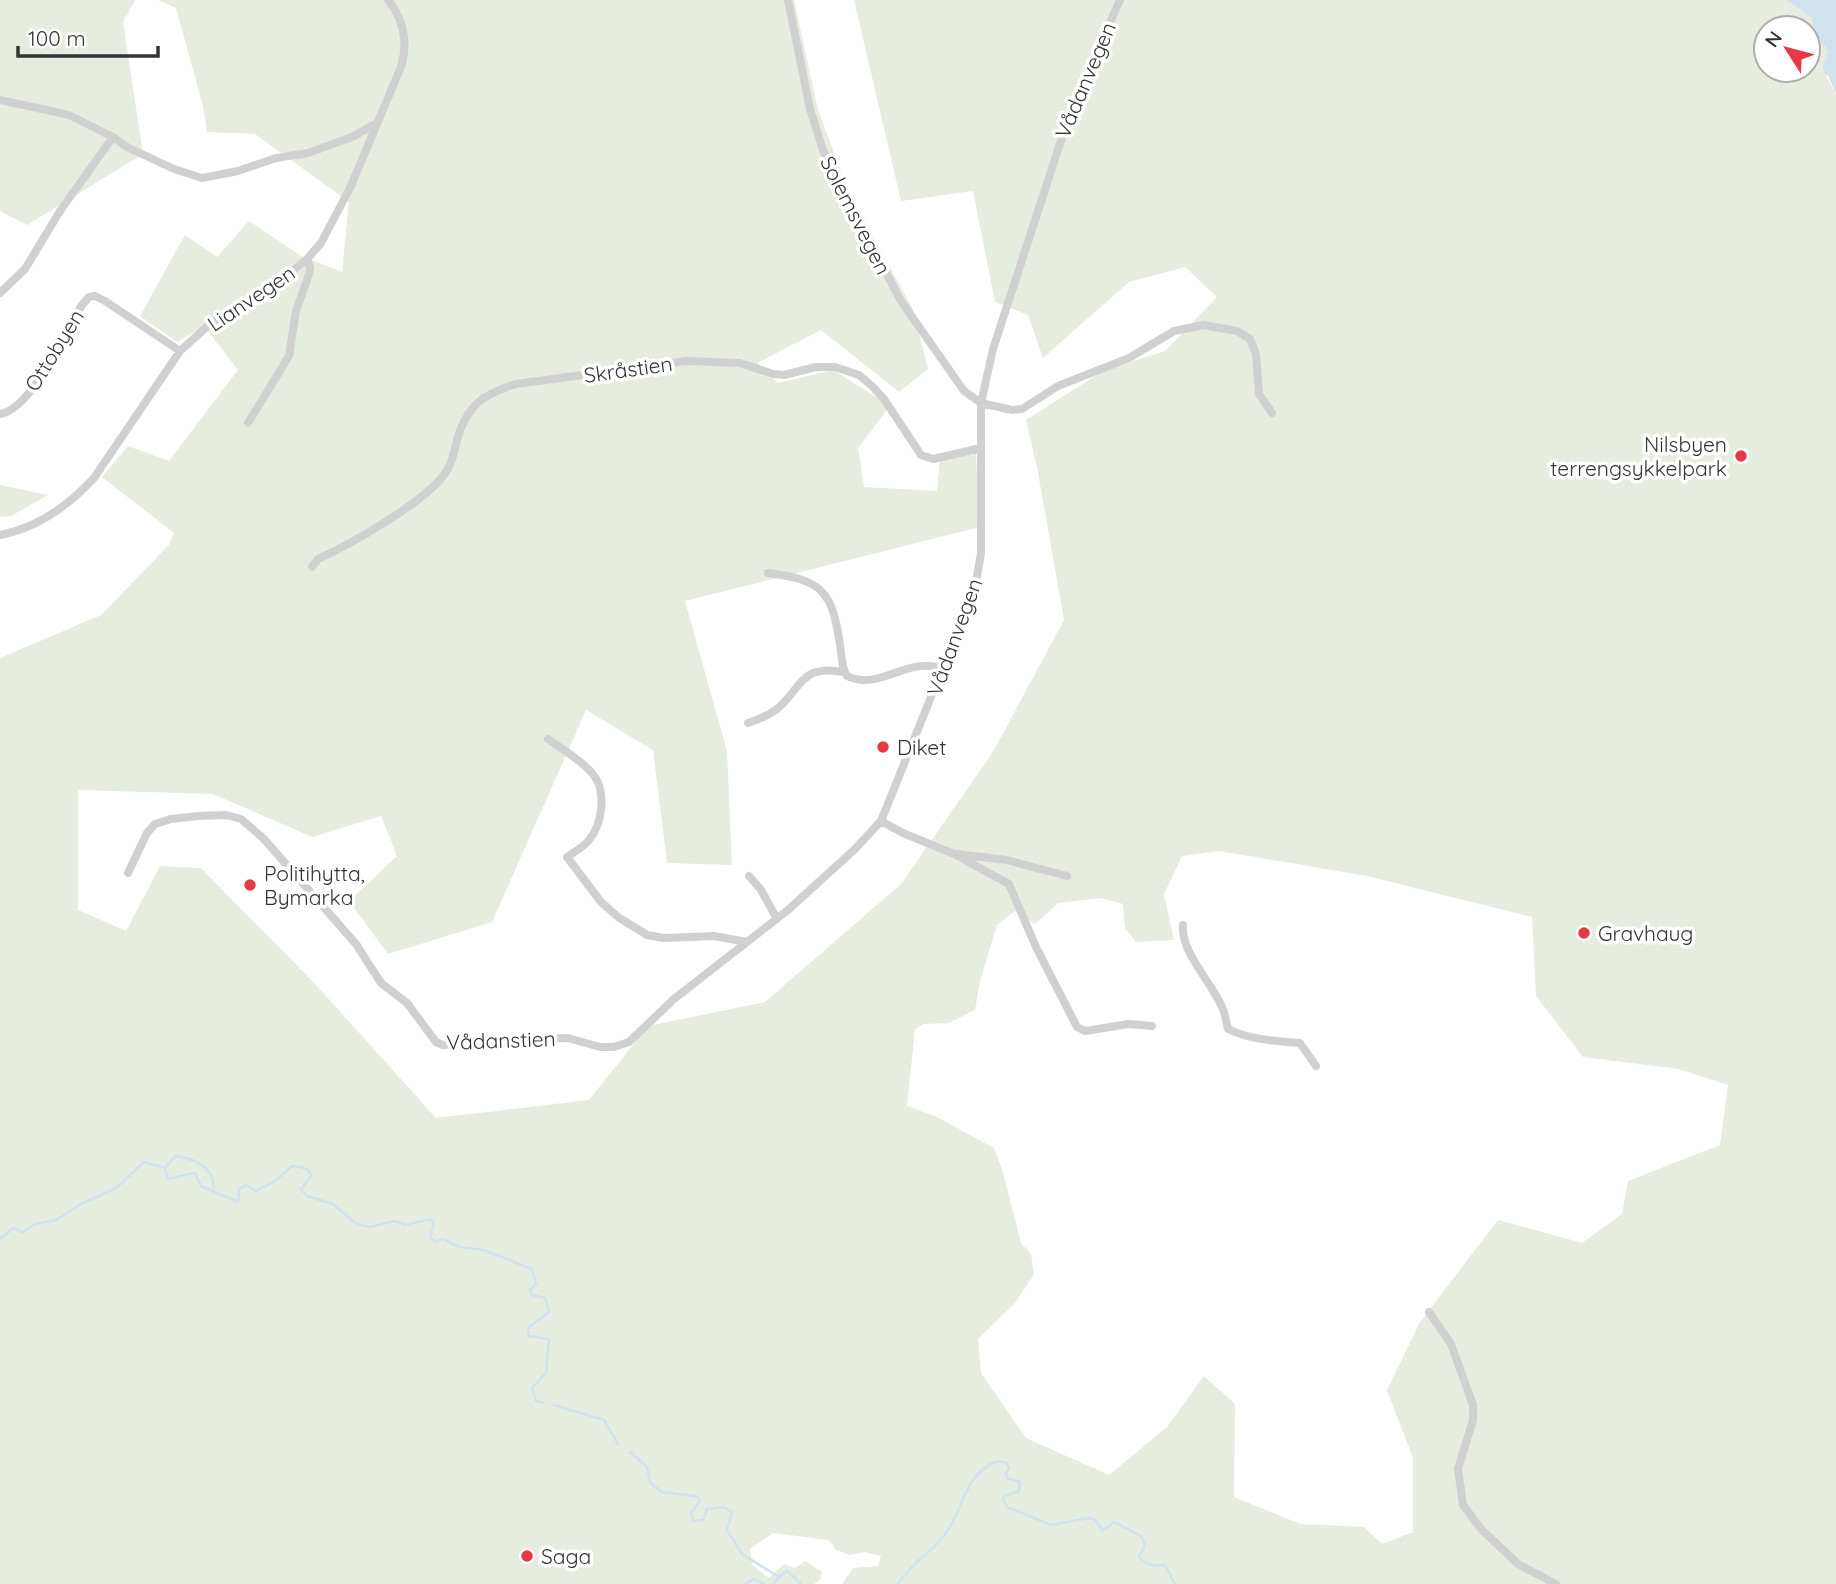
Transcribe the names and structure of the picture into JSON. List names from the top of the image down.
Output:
{
  "streets": {
    "street": [
      "Vådanvegen",
      "Solemsvegen",
      "Lianvegen",
      "Ottobyen",
      "Skråstien",
      "Vådanstien"
    ]
  },
  "crossings": [
    ["Vådanvegen", "Solemsvegen"],
    ["Vådanvegen", "Skråstien"],
    ["Vådanvegen", "Vådanstien"],
    ["Lianvegen", "Ottobyen"]
  ],
  "places": [
    "Nilsbyen terrengsykkelpark",
    "Diket",
    "Politihytta, Bymarka",
    "Gravhaug",
    "Saga"
  ],
  "scale_bar": "100 m",
  "north": "top left"
}
